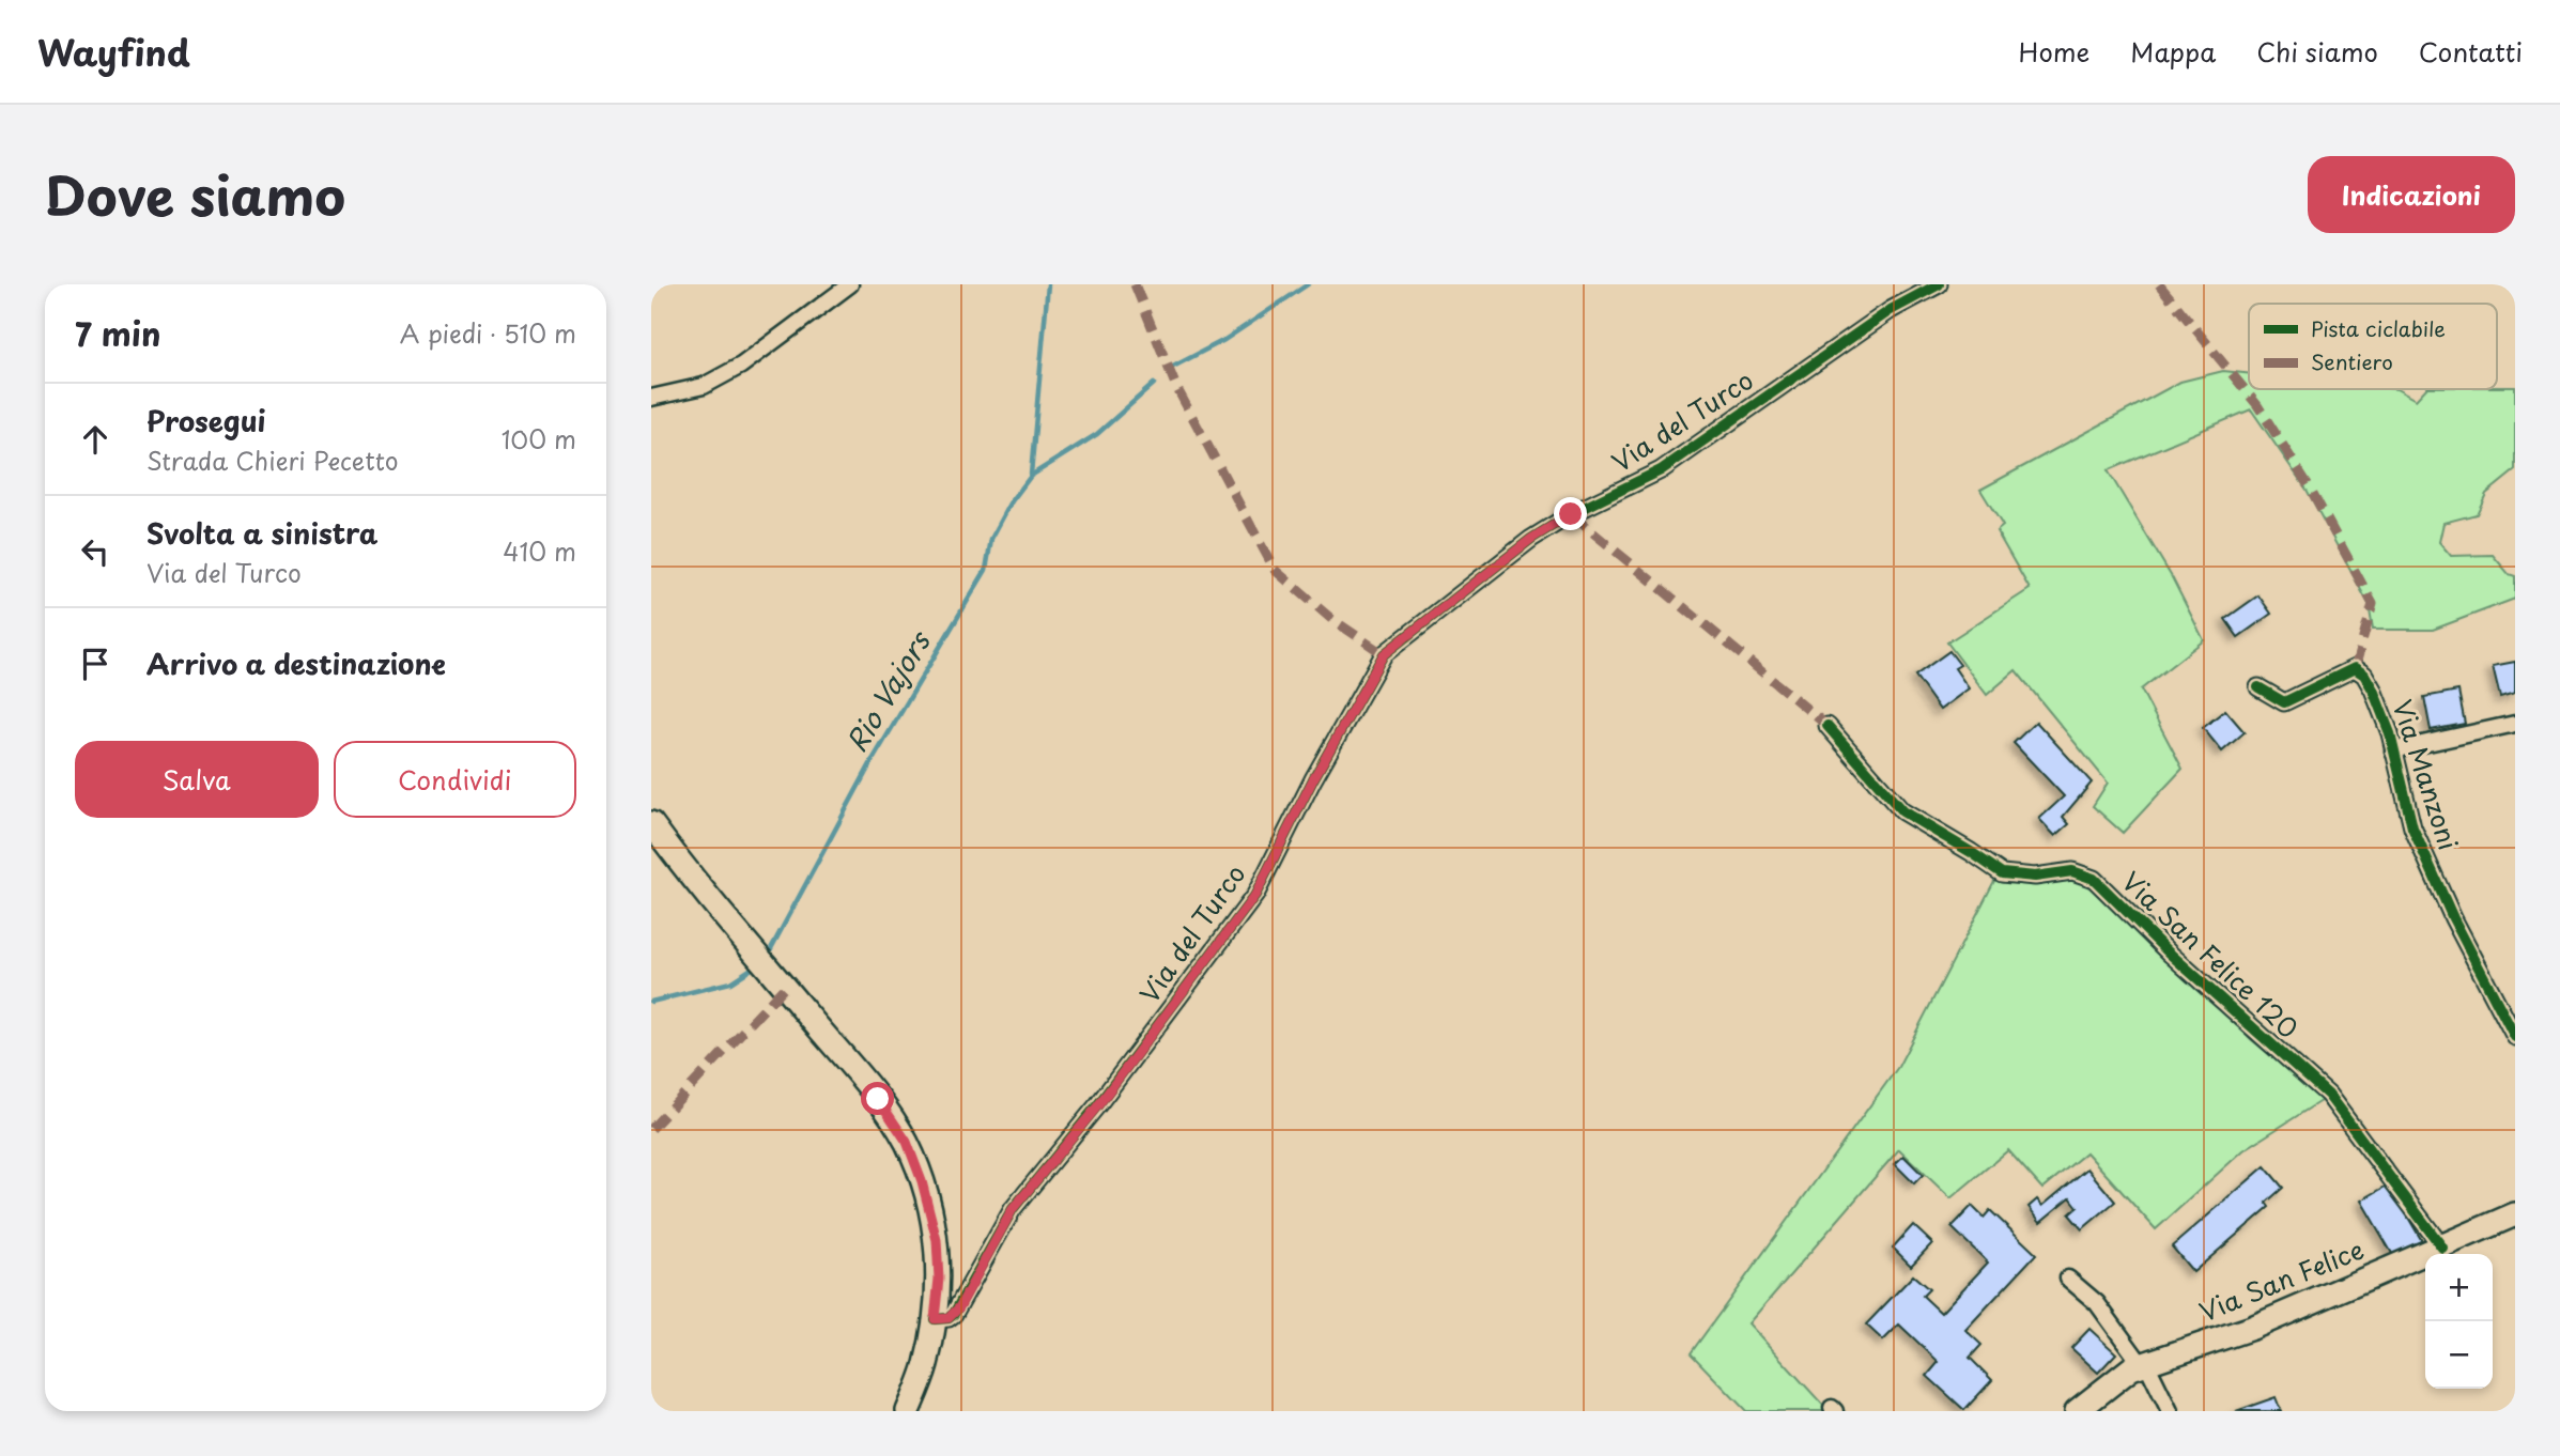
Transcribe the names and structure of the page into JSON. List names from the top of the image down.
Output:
{
  "streets": {
    "main road": ["Via San Felice"],
    "street": ["Via del Turco", "Via Manzoni", "Via San Felice 120"]
  },
  "crossings": [
    ["Via San Felice 120", "Via San Felice"]
  ],
  "water": ["Rio Vajors"],
  "legend": ["Pista ciclabile", "Sentiero"],
  "page": {
    "header": "Wayfind",
    "nav": [
      "Home",
      "Mappa",
      "Chi siamo",
      "Contatti"
    ],
    "title": "Dove siamo",
    "buttons": [
      "Indicazioni",
      ["Salva", "Condividi"]
    ],
    "heading": ["7 min", "A piedi · 510 m"],
    "list": [
      ["Prosegui", "Strada Chieri Pecetto", "100 m"],
      ["Svolta a sinistra", "Via del Turco", "410 m"],
      "Arrivo a destinazione"
    ],
    "map_buttons": ["+", "−"]
  }
}
